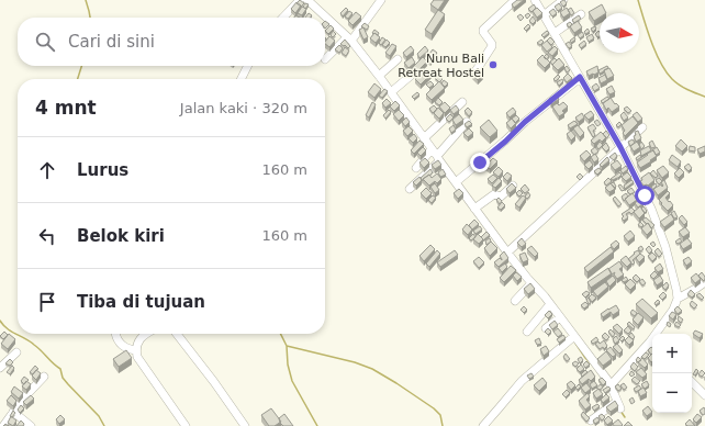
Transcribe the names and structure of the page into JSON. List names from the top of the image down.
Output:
{
  "places": ["Nunu Bali Retreat Hostel"],
  "north": "right",
  "page": {
    "search": "Cari di sini",
    "heading": ["4 mnt", "Jalan kaki · 320 m"],
    "list": [
      ["Lurus", "160 m"],
      ["Belok kiri", "160 m"],
      "Tiba di tujuan"
    ],
    "map_buttons": ["+", "−"]
  }
}
